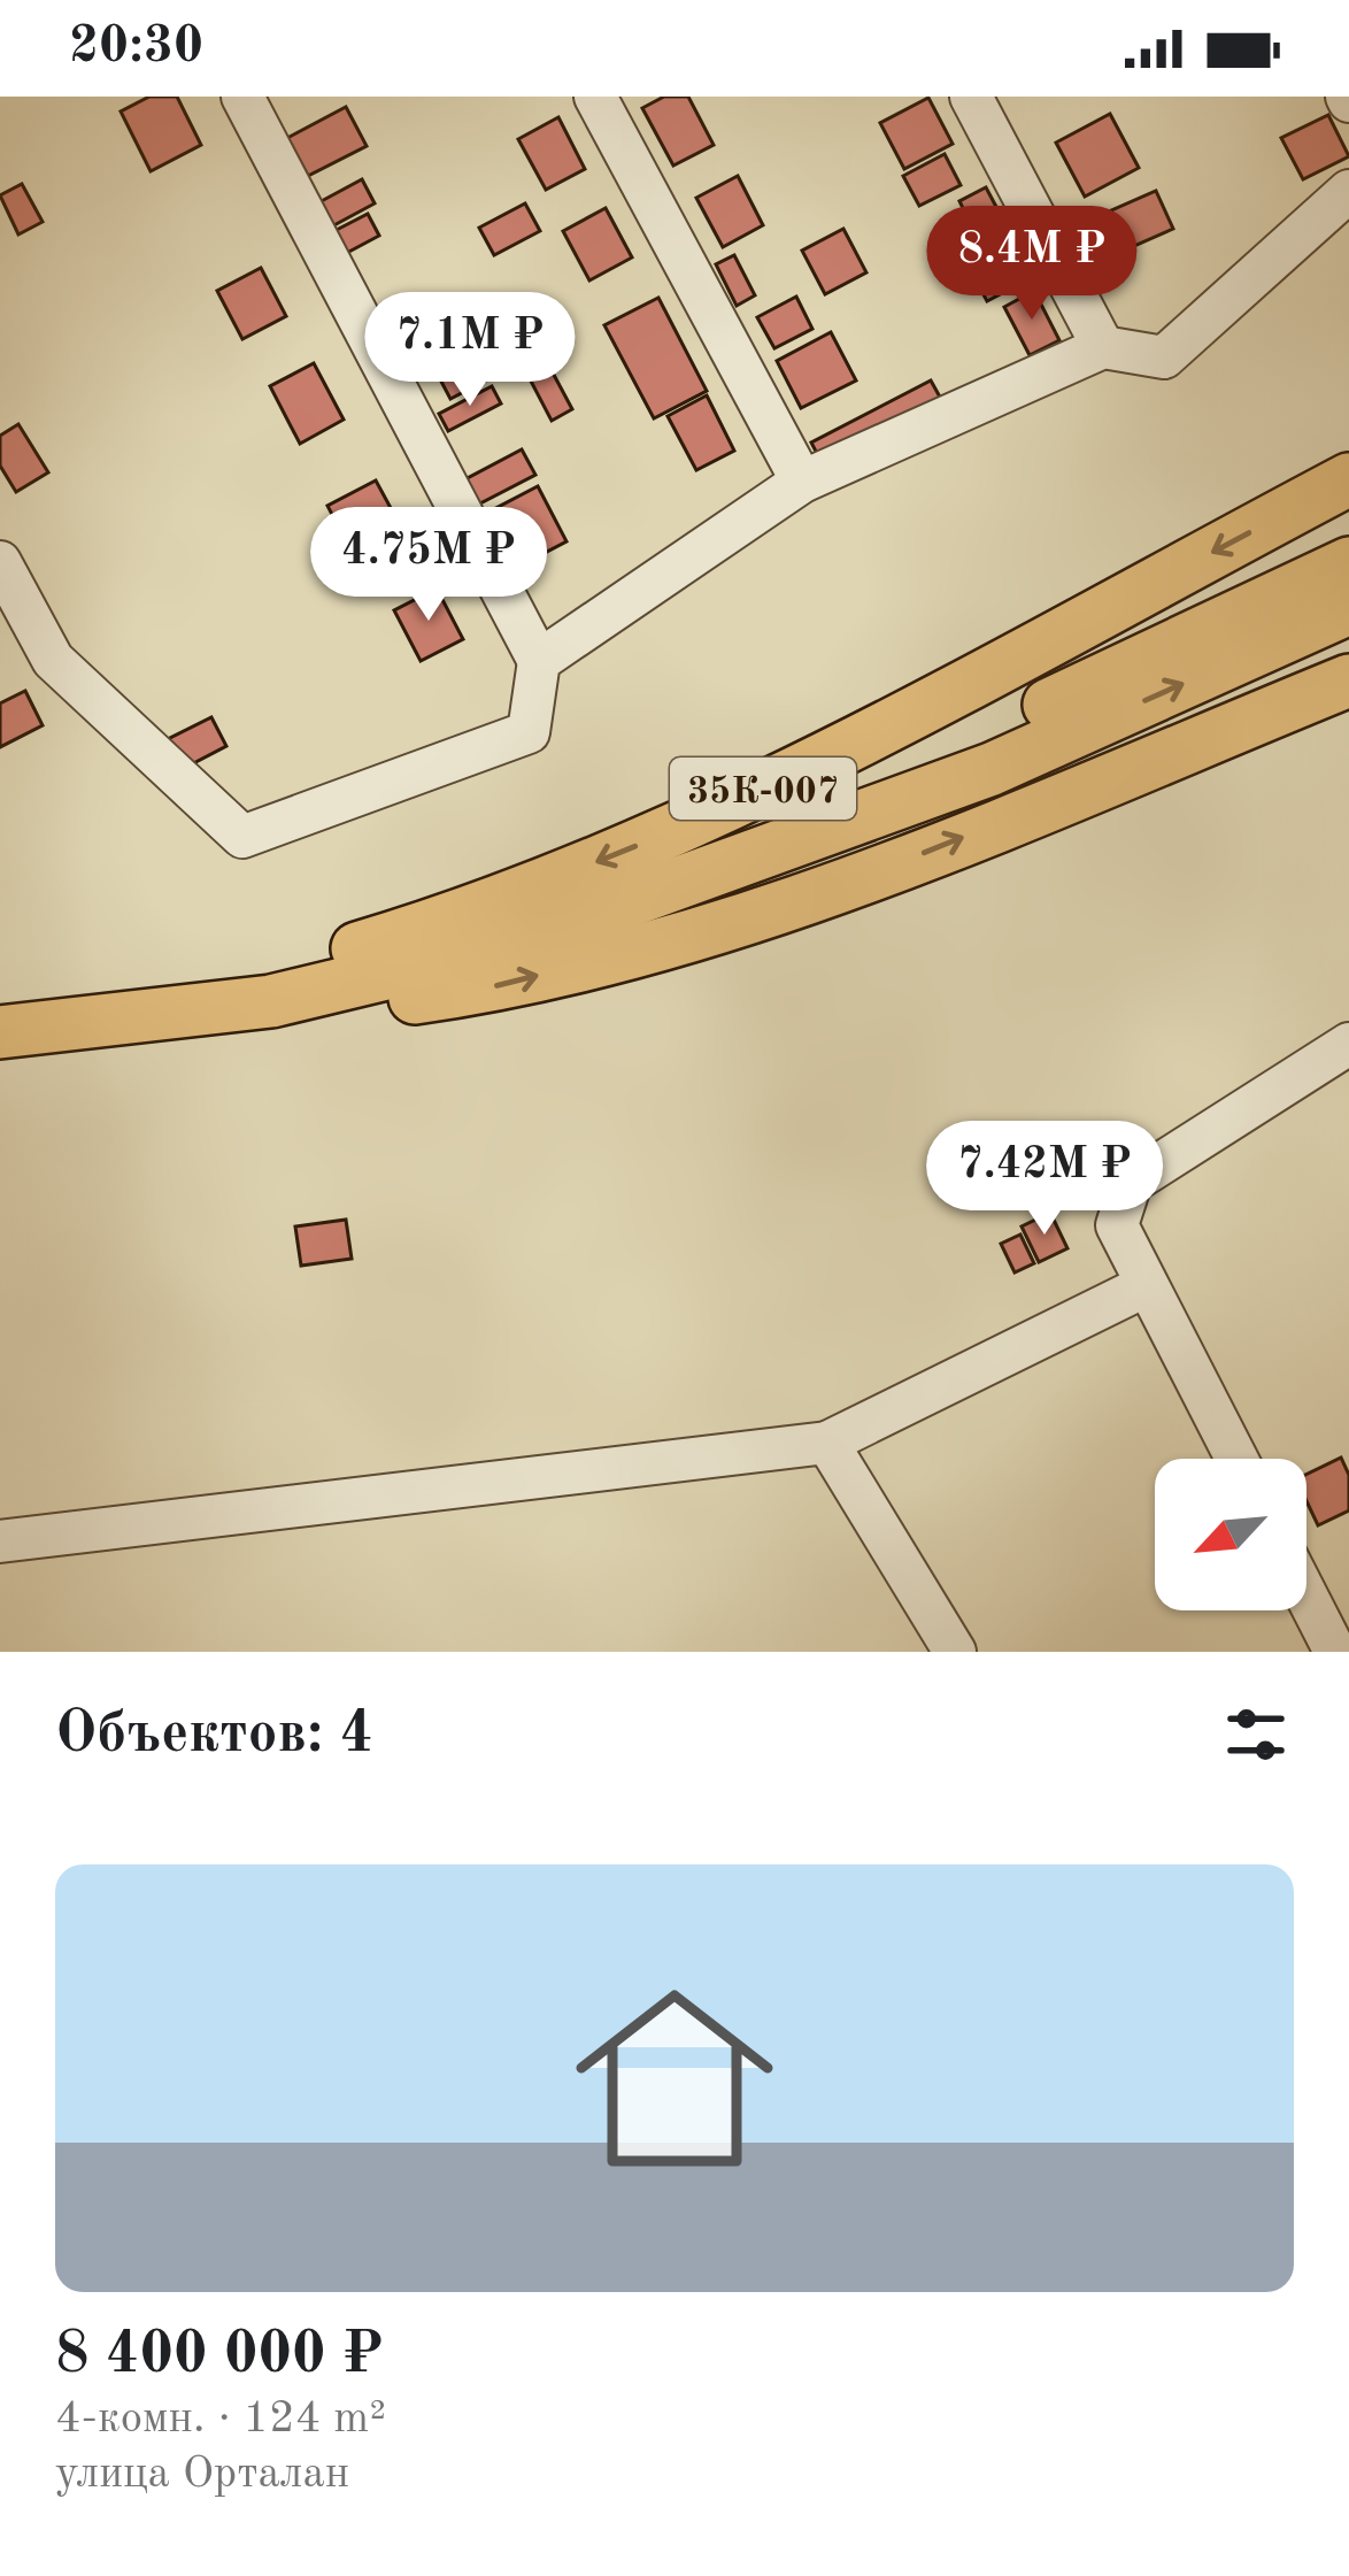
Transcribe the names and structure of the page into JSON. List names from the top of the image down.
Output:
{
  "streets": {
    "main road": ["35К-007"]
  },
  "north": "bottom left",
  "page": {
    "status": "20:30",
    "price": [
      "8.4M ₽",
      "7.1M ₽",
      "4.75M ₽",
      "7.42M ₽"
    ],
    "heading": "Объектов: 4",
    "list": [
      {
        "name": "8 400 000 ₽",
        "note": "4-комн. · 124 m² · улица Орталан"
      }
    ]
  }
}
